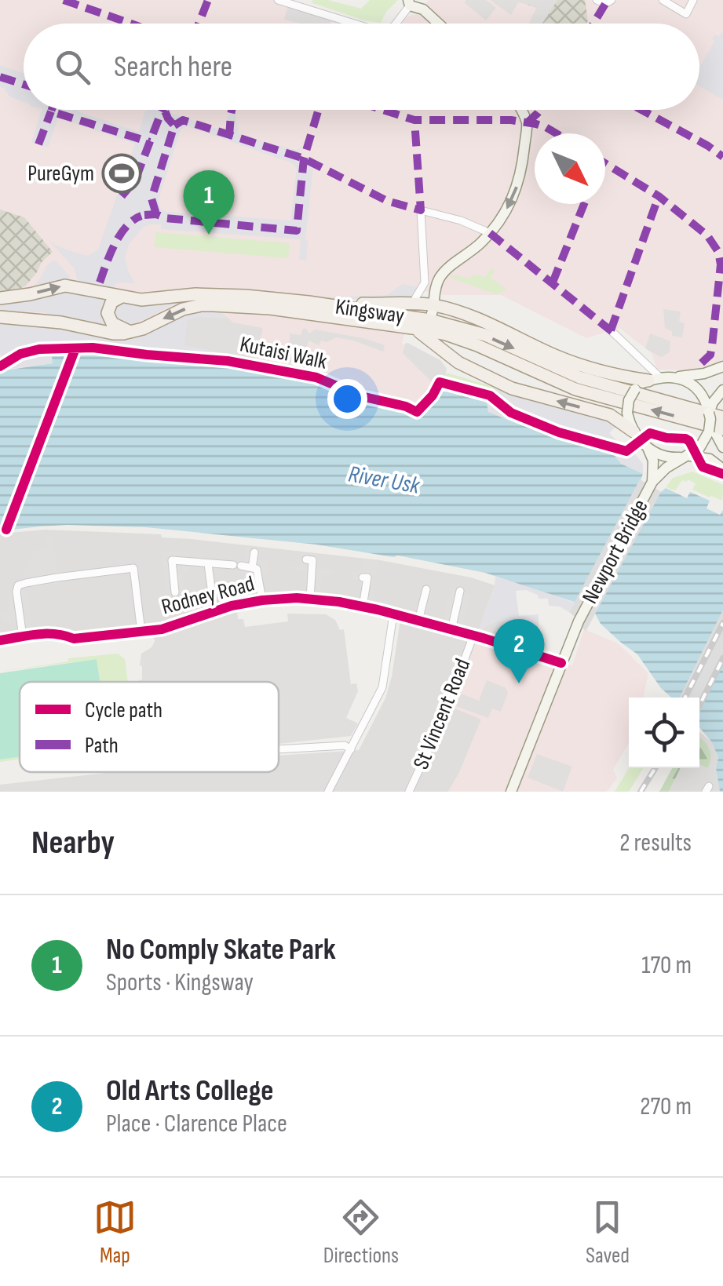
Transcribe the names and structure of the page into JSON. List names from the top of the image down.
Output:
{
  "streets": {
    "main road": ["Kingsway", "Newport Bridge"],
    "street": ["Rodney Road", "St Vincent Road"],
    "cycle path": ["Kutaisi Walk"]
  },
  "crossings": [
    ["Newport Bridge", "Rodney Road"],
    ["Rodney Road", "St Vincent Road"]
  ],
  "water": ["River Usk"],
  "places": {
    "sports": ["PureGym"]
  },
  "legend": ["Cycle path", "Path"],
  "north": "bottom right",
  "page": {
    "search": "Search here",
    "pins": ["1", "2"],
    "heading": ["Nearby", "2 results"],
    "list": [
      {
        "mark": "1",
        "name": "No Comply Skate Park",
        "note": "Sports · Kingsway",
        "value": "170 m"
      },
      {
        "mark": "2",
        "name": "Old Arts College",
        "note": "Place · Clarence Place",
        "value": "270 m"
      }
    ],
    "nav": ["Map", "Directions", "Saved"]
  }
}
